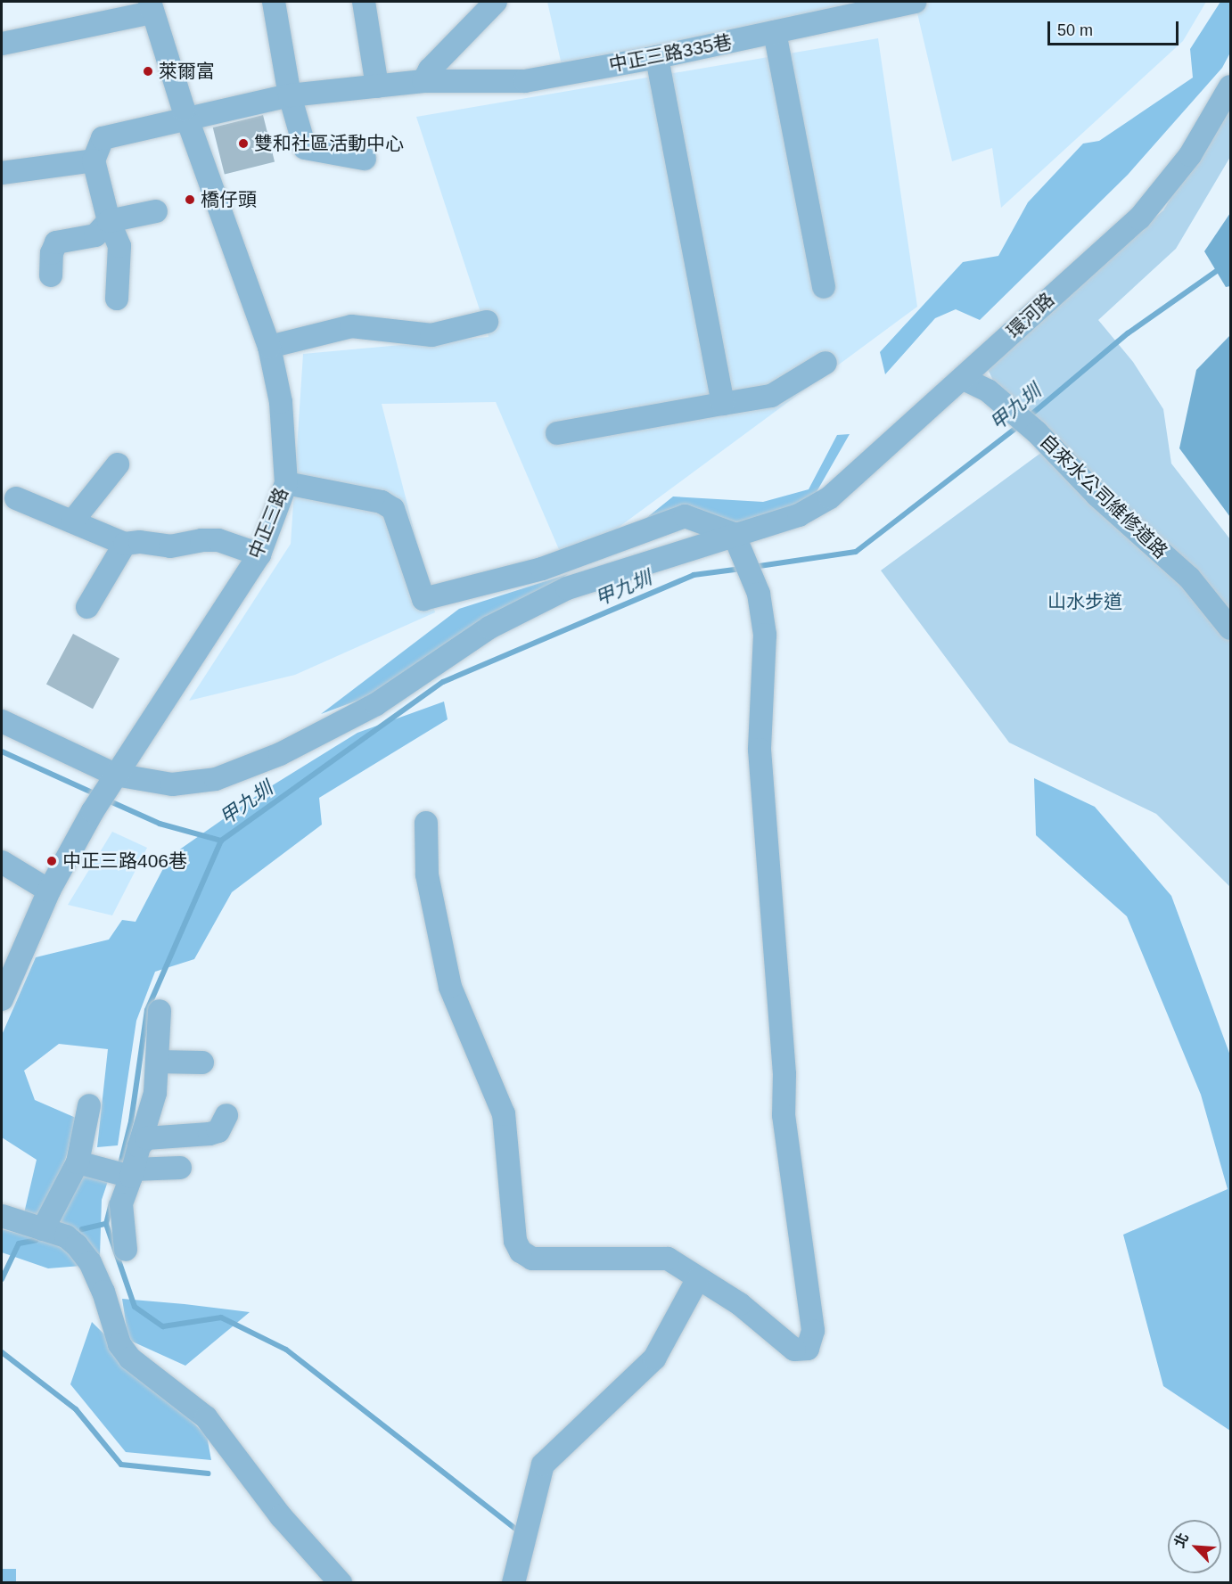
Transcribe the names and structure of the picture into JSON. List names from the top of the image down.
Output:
{
  "streets": {
    "street": [
      "中正三路335巷",
      "環河路",
      "自來水公司維修道路",
      "中正三路"
    ]
  },
  "crossings": [
    ["中正三路335巷", "中正三路"],
    ["環河路", "自來水公司維修道路"],
    ["環河路", "中正三路"]
  ],
  "water": ["甲九圳"],
  "parks": ["山水步道"],
  "places": [
    "萊爾富",
    "雙和社區活動中心",
    "橋仔頭",
    "中正三路406巷"
  ],
  "scale_bar": "50 m",
  "north": "top left"
}
